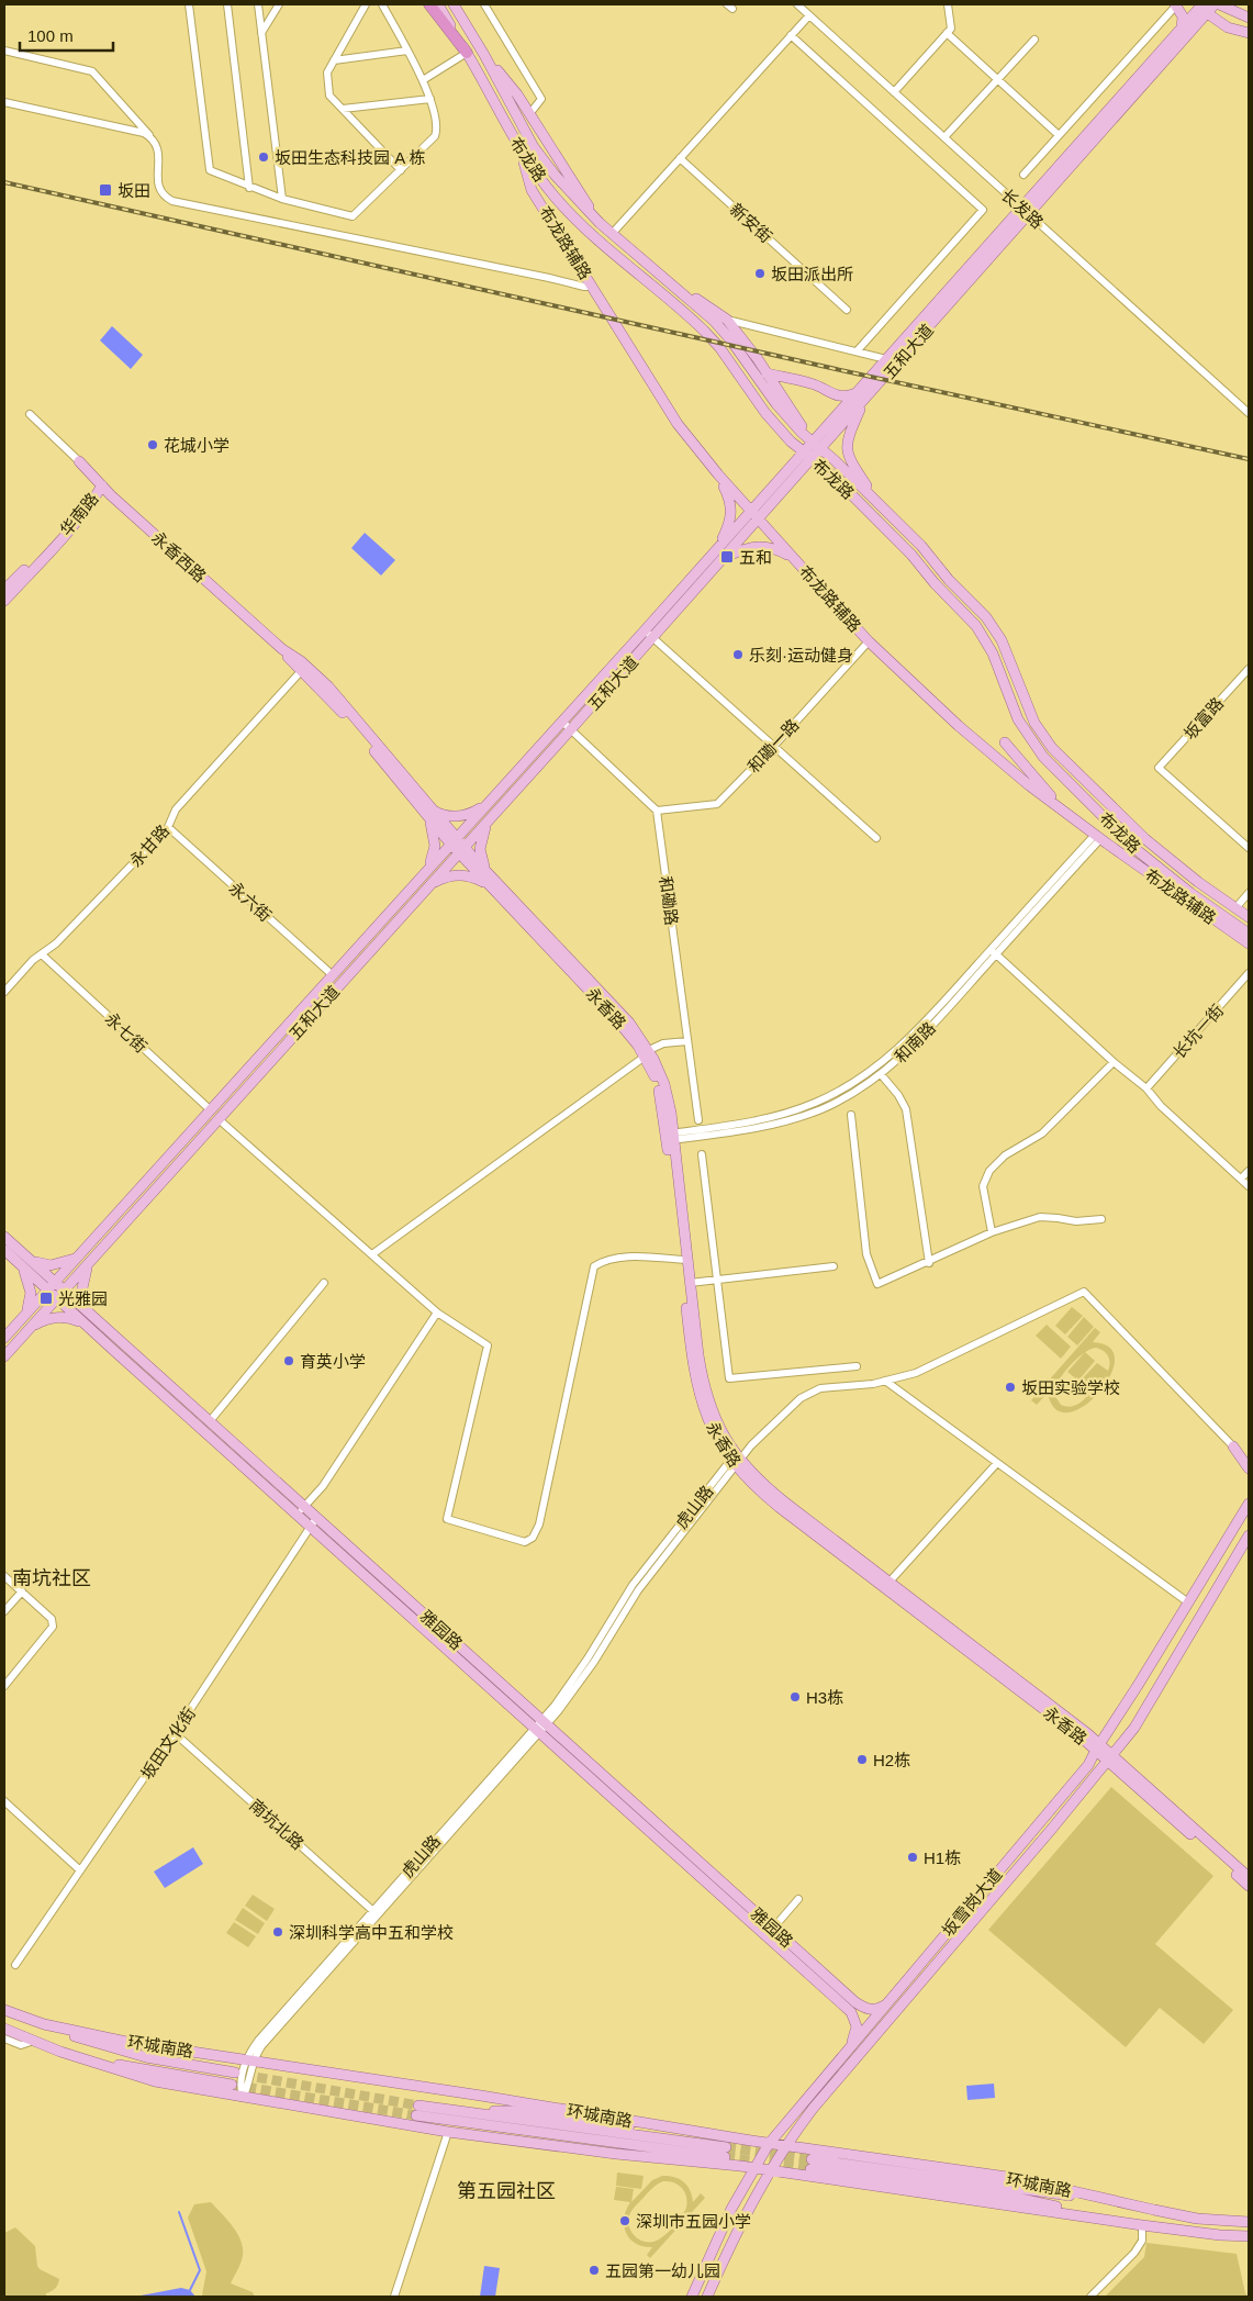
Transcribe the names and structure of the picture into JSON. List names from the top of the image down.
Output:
{
  "streets": {
    "main road": [
      "布龙路",
      "布龙路辅路",
      "五和大道",
      "华南路",
      "永香西路",
      "永香路",
      "雅园路",
      "坂雪岗大道",
      "环城南路"
    ],
    "street": [
      "长发路",
      "新安街",
      "坂富路",
      "和磡一路",
      "永甘路",
      "和磡路",
      "永六街",
      "长坑一街",
      "永七街",
      "和南路",
      "虎山路",
      "坂田文化街",
      "南坑北路"
    ]
  },
  "crossings": [
    ["布龙路", "布龙路辅路"],
    ["布龙路", "五和大道"],
    ["长发路", "五和大道"],
    ["布龙路辅路", "五和大道"],
    ["布龙路辅路", "和磡一路"],
    ["布龙路辅路", "和南路"],
    ["五和大道", "永香西路"],
    ["五和大道", "永六街"],
    ["五和大道", "永香路"],
    ["五和大道", "永七街"],
    ["五和大道", "雅园路"],
    ["华南路", "永香西路"],
    ["永香西路", "永甘路"],
    ["永香西路", "永香路"],
    ["和磡一路", "和磡路"],
    ["永甘路", "永六街"],
    ["永甘路", "永七街"],
    ["永香路", "和南路"],
    ["永香路", "虎山路"],
    ["永香路", "坂雪岗大道"],
    ["虎山路", "雅园路"],
    ["虎山路", "南坑北路"],
    ["虎山路", "环城南路"],
    ["雅园路", "坂田文化街"],
    ["雅园路", "坂雪岗大道"],
    ["坂田文化街", "南坑北路"],
    ["坂雪岗大道", "环城南路"]
  ],
  "districts": ["南坑社区", "第五园社区"],
  "places": {
    "other": [
      "坂田生态科技园 A 栋",
      "坂田派出所",
      "花城小学",
      "乐刻·运动健身",
      "育英小学",
      "坂田实验学校",
      "H3栋",
      "H2栋",
      "H1栋",
      "深圳科学高中五和学校",
      "深圳市五园小学",
      "五园第一幼儿园"
    ],
    "transit": ["坂田", "五和", "光雅园"]
  },
  "scale_bar": "100 m"
}
